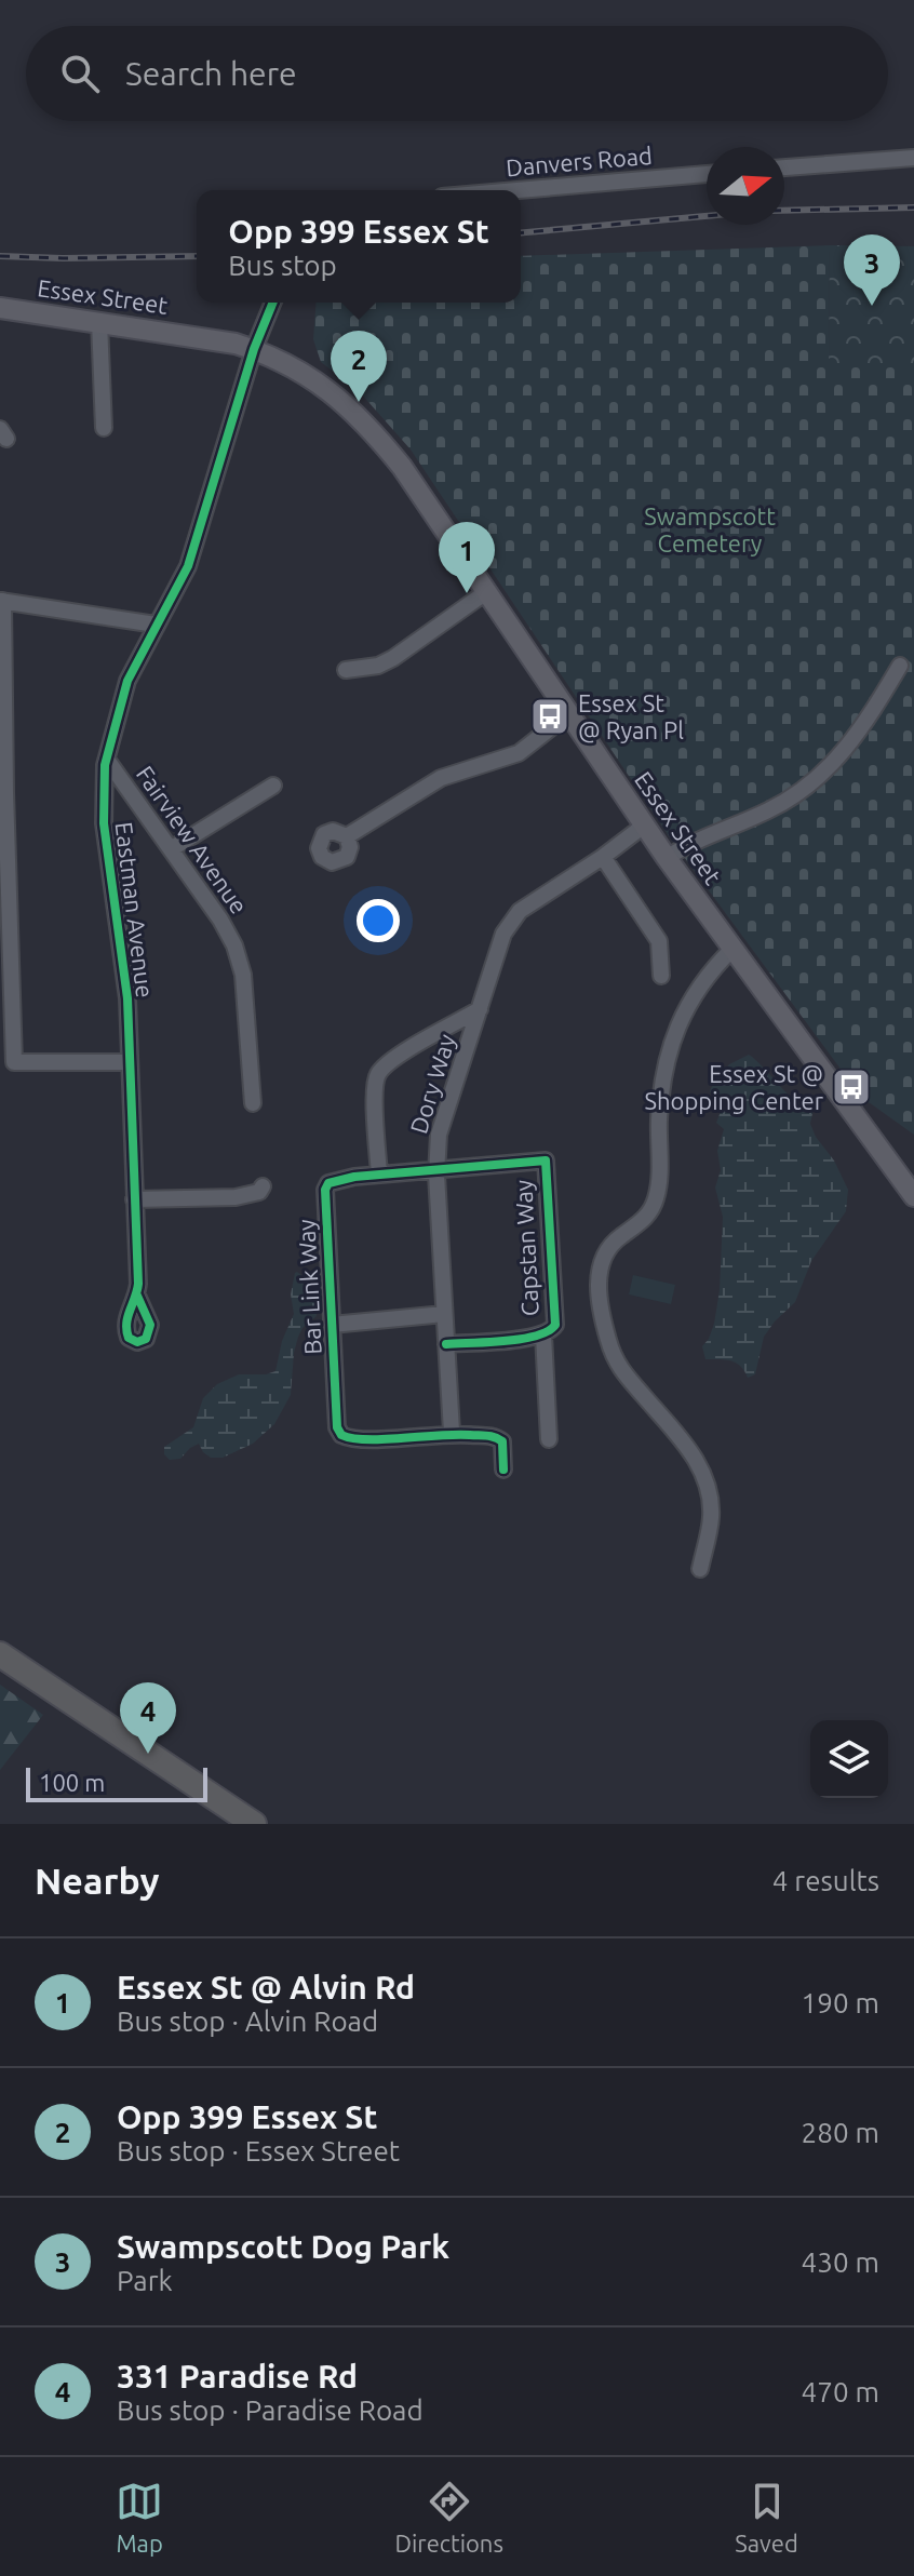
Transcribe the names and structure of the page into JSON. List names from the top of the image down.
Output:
{
  "streets": {
    "main road": ["Essex Street"],
    "street": [
      "Danvers Road",
      "Fairview Avenue",
      "Eastman Avenue",
      "Dory Way",
      "Capstan Way",
      "Bar Link Way"
    ]
  },
  "crossings": [
    ["Essex Street", "Eastman Avenue"],
    ["Essex Street", "Dory Way"],
    ["Fairview Avenue", "Eastman Avenue"],
    ["Dory Way", "Capstan Way"],
    ["Dory Way", "Bar Link Way"],
    ["Capstan Way", "Bar Link Way"]
  ],
  "parks": ["Swampscott Cemetery"],
  "places": {
    "bus stop": ["Essex St @ Ryan Pl", "Essex St @ Shopping Center"]
  },
  "scale_bar": "100 m",
  "north": "right",
  "page": {
    "search": "Search here",
    "popup": ["Opp 399 Essex St", "Bus stop"],
    "pins": [
      "3",
      "2",
      "1",
      "4"
    ],
    "scale": "100 m",
    "heading": ["Nearby", "4 results"],
    "list": [
      {
        "mark": "1",
        "name": "Essex St @ Alvin Rd",
        "note": "Bus stop · Alvin Road",
        "value": "190 m"
      },
      {
        "mark": "2",
        "name": "Opp 399 Essex St",
        "note": "Bus stop · Essex Street",
        "value": "280 m"
      },
      {
        "mark": "3",
        "name": "Swampscott Dog Park",
        "note": "Park",
        "value": "430 m"
      },
      {
        "mark": "4",
        "name": "331 Paradise Rd",
        "note": "Bus stop · Paradise Road",
        "value": "470 m"
      }
    ],
    "nav": ["Map", "Directions", "Saved"]
  }
}
